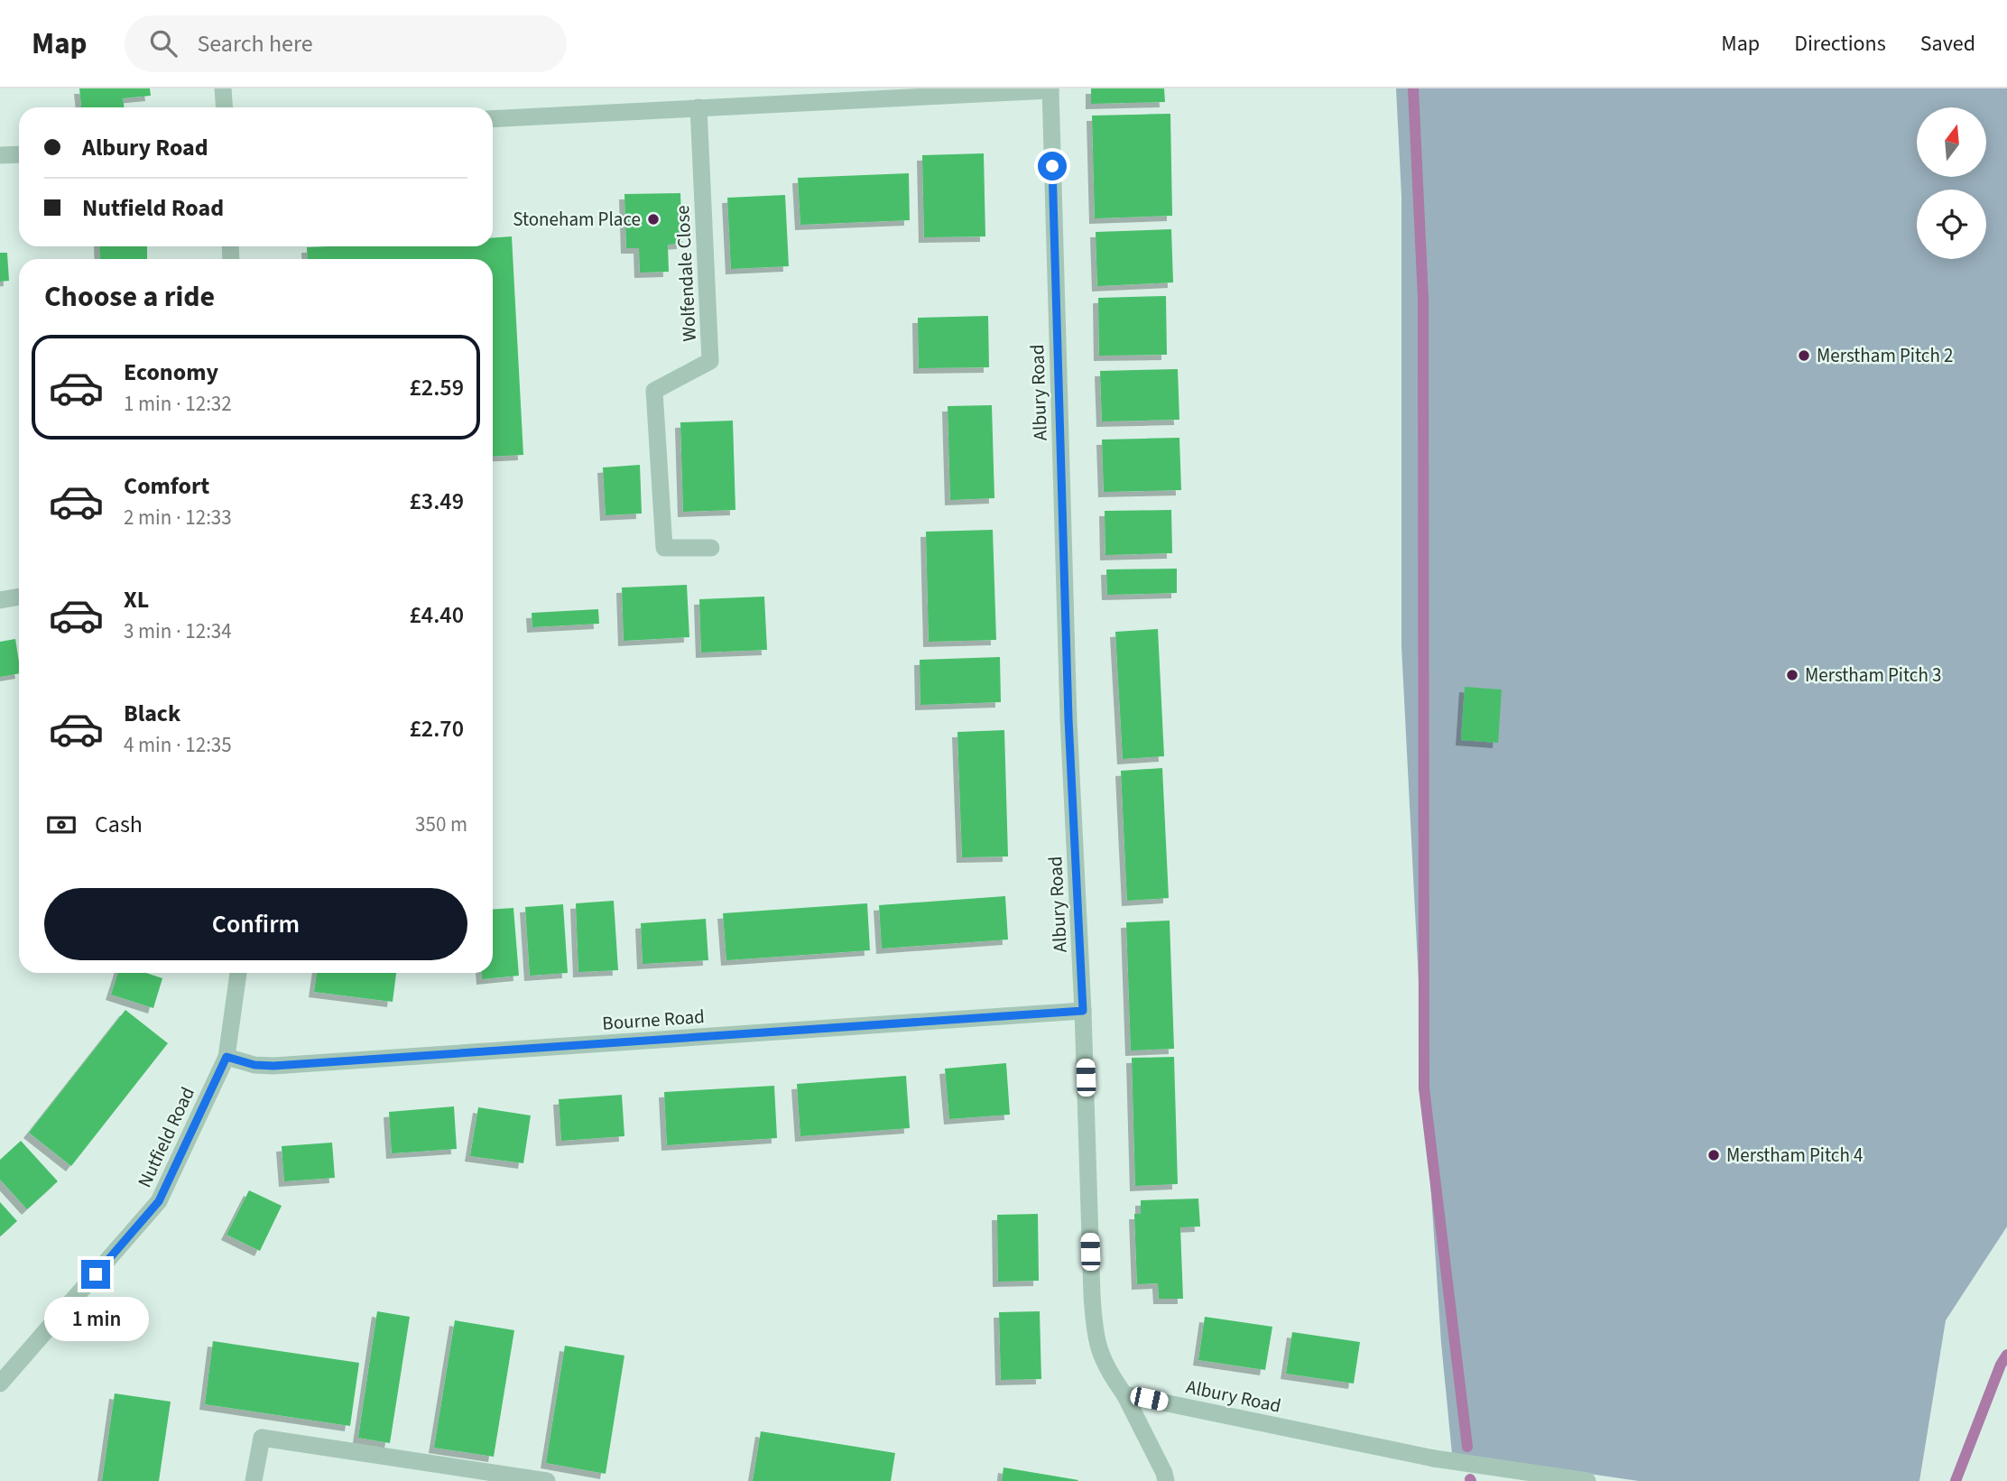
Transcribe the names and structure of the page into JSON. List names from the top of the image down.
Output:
{
  "streets": {
    "street": [
      "Wolfendale Close",
      "Albury Road",
      "Bourne Road",
      "Nutfield Road"
    ]
  },
  "crossings": [
    ["Albury Road", "Bourne Road"],
    ["Bourne Road", "Nutfield Road"]
  ],
  "places": [
    "Stoneham Place",
    "Merstham Pitch 2",
    "Merstham Pitch 3",
    "Merstham Pitch 4"
  ],
  "north": "top",
  "page": {
    "header": "Map",
    "search": "Search here",
    "nav": ["Map", "Directions", "Saved"],
    "banner": ["Albury Road", "Nutfield Road"],
    "heading": "Choose a ride",
    "list": [
      {
        "name": "Economy",
        "note": "1 min · 12:32",
        "value": "£2.59"
      },
      {
        "name": "Comfort",
        "note": "2 min · 12:33",
        "value": "£3.49"
      },
      {
        "name": "XL",
        "note": "3 min · 12:34",
        "value": "£4.40"
      },
      {
        "name": "Black",
        "note": "4 min · 12:35",
        "value": "£2.70"
      }
    ],
    "pay": ["Cash", "350 m"],
    "buttons": "Confirm",
    "bubble": "1 min"
  }
}
